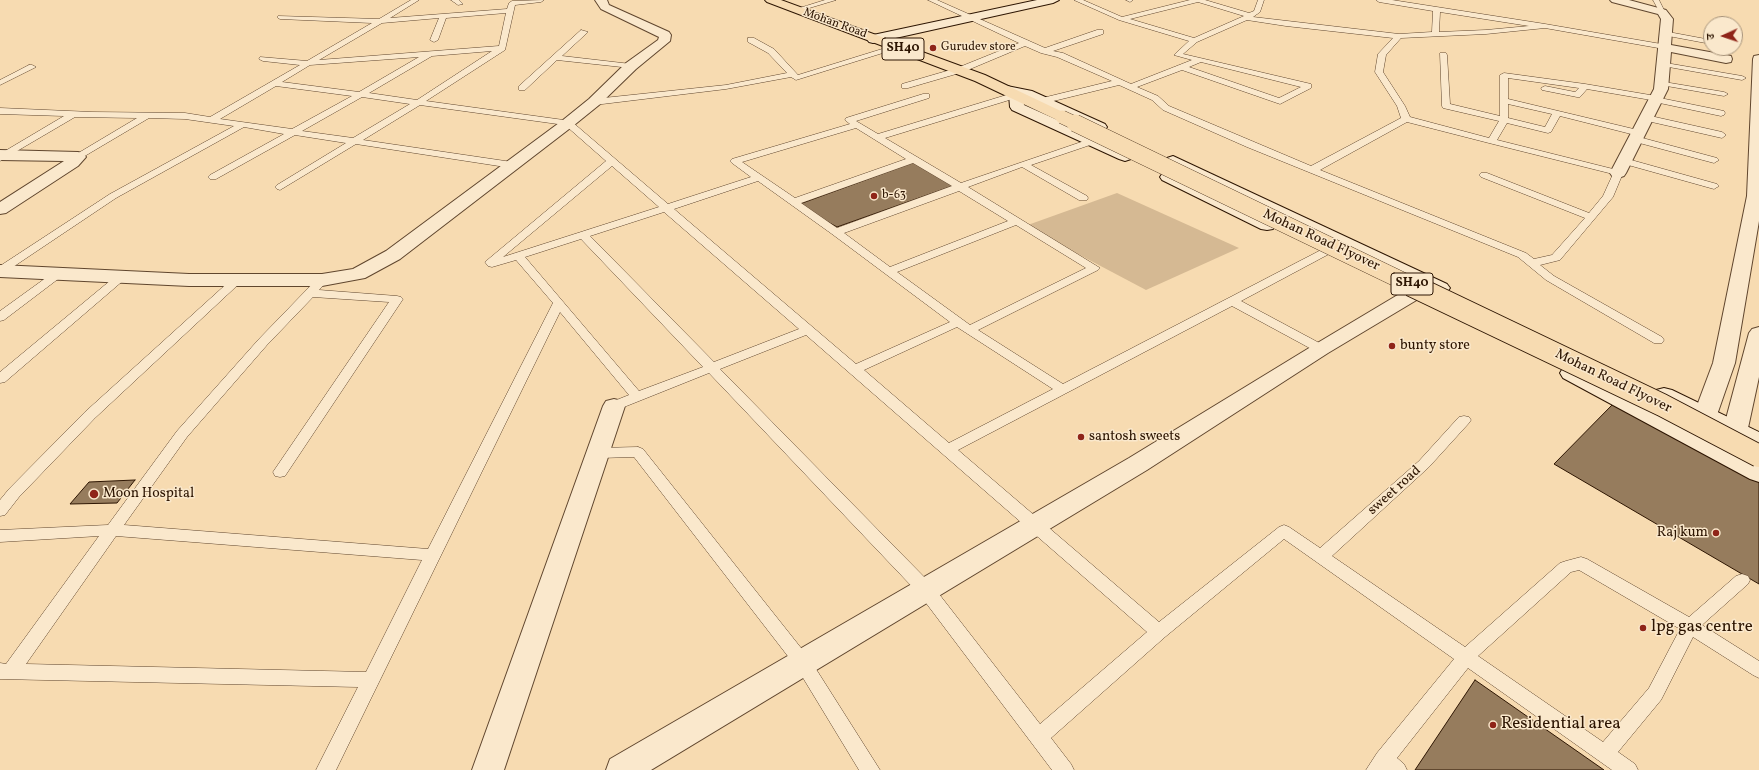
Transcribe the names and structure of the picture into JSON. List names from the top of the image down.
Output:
{
  "streets": {
    "main road": ["Mohan Road", "SH40", "Mohan Road Flyover"],
    "lane": ["sweet road"]
  },
  "places": [
    "Gurudev store",
    "b-63",
    "bunty store",
    "santosh sweets",
    "Moon Hospital",
    "Raj kum",
    "lpg gas centre",
    "Residential area"
  ],
  "north": "left"
}
